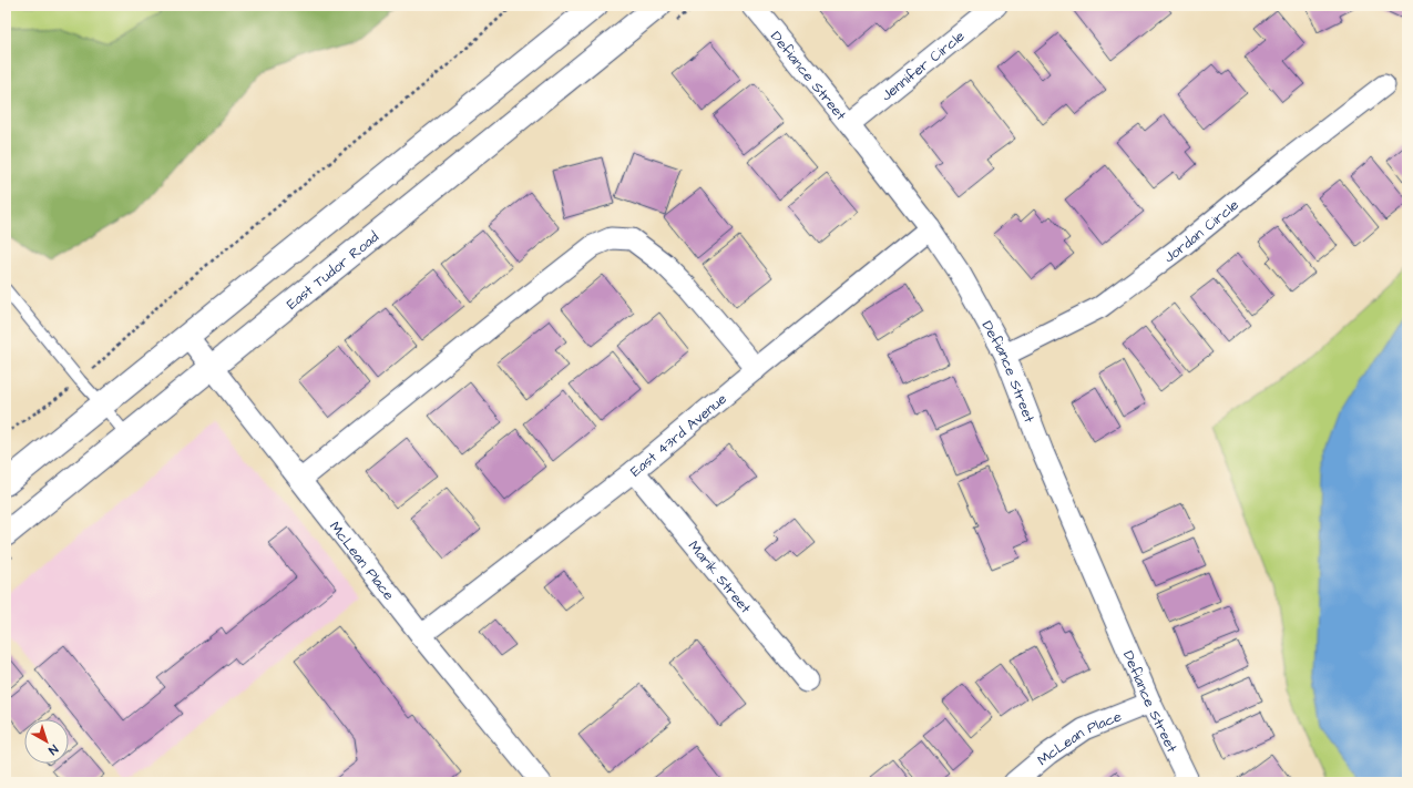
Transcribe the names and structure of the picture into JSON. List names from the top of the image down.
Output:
{
  "streets": {
    "main road": ["East Tudor Road"],
    "street": [
      "Jennifer Circle",
      "Defiance Street",
      "Jordan Circle",
      "East 43rd Avenue",
      "McLean Place",
      "Marik Street"
    ]
  },
  "crossings": [
    ["Jennifer Circle", "Defiance Street"],
    ["Defiance Street", "Jordan Circle"],
    ["Defiance Street", "East 43rd Avenue"],
    ["Defiance Street", "McLean Place"],
    ["East Tudor Road", "McLean Place"],
    ["East 43rd Avenue", "McLean Place"],
    ["East 43rd Avenue", "Marik Street"]
  ],
  "north": "bottom right"
}
